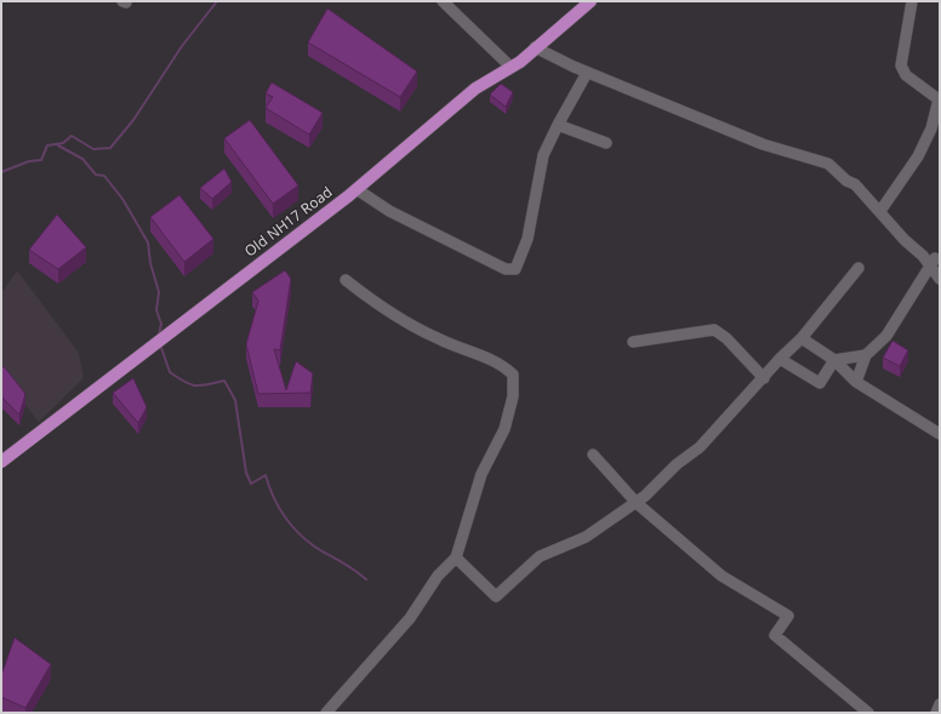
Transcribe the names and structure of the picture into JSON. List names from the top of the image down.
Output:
{
  "streets": {
    "main road": ["Old NH17 Road"]
  }
}
